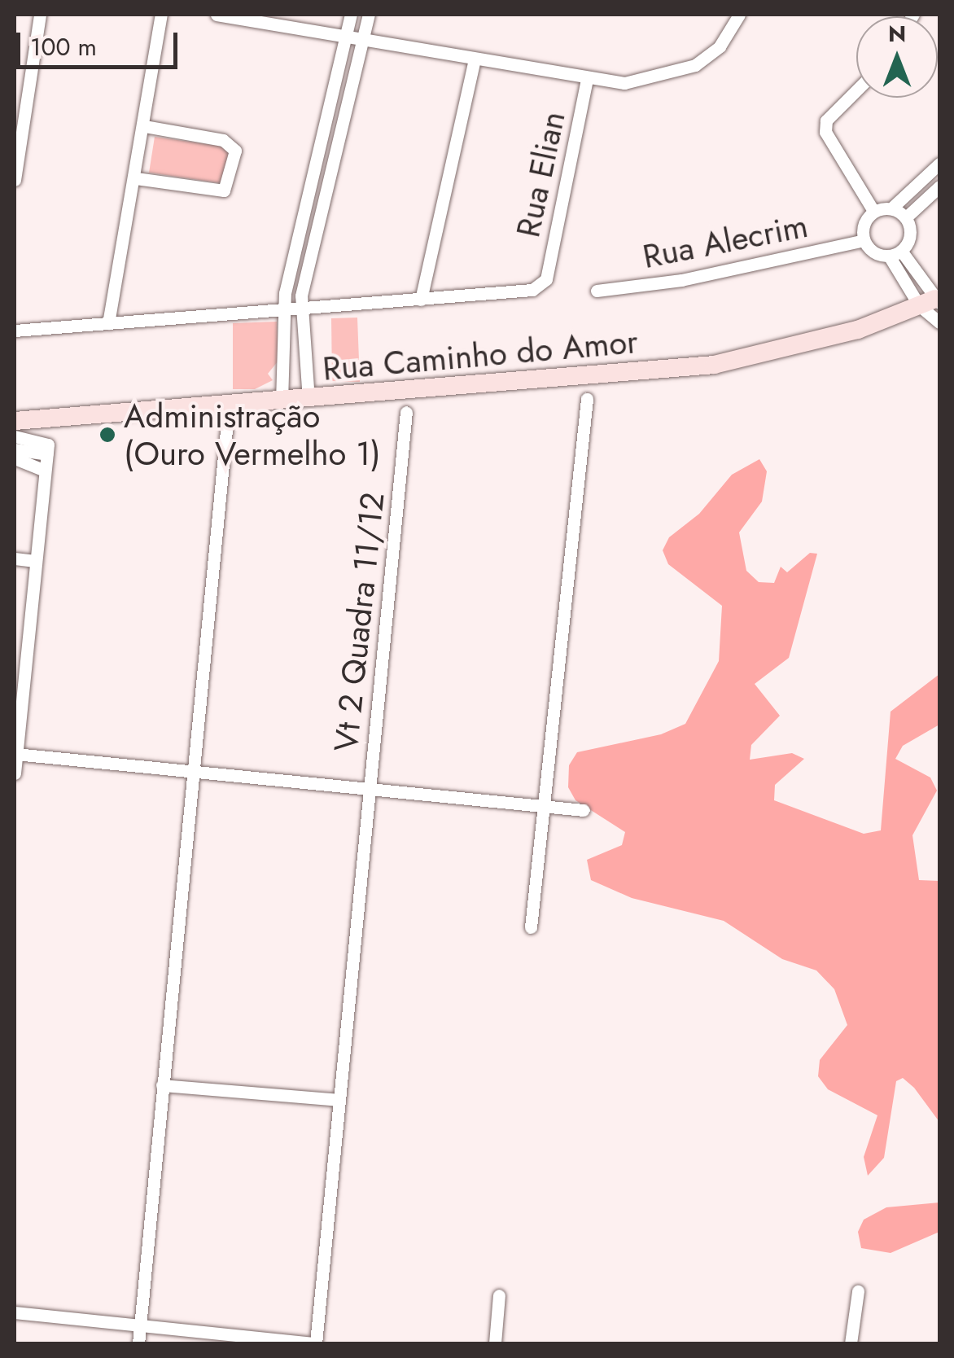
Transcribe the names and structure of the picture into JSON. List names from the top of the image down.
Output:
{
  "streets": {
    "street": [
      "Rua Elian",
      "Rua Alecrim",
      "Rua Caminho do Amor",
      "Vt 2 Quadra 11/12"
    ]
  },
  "crossings": [
    ["Rua Elian", "Rua Caminho do Amor"]
  ],
  "places": ["Administração (Ouro Vermelho 1)"],
  "scale_bar": "100 m",
  "north": "top"
}
